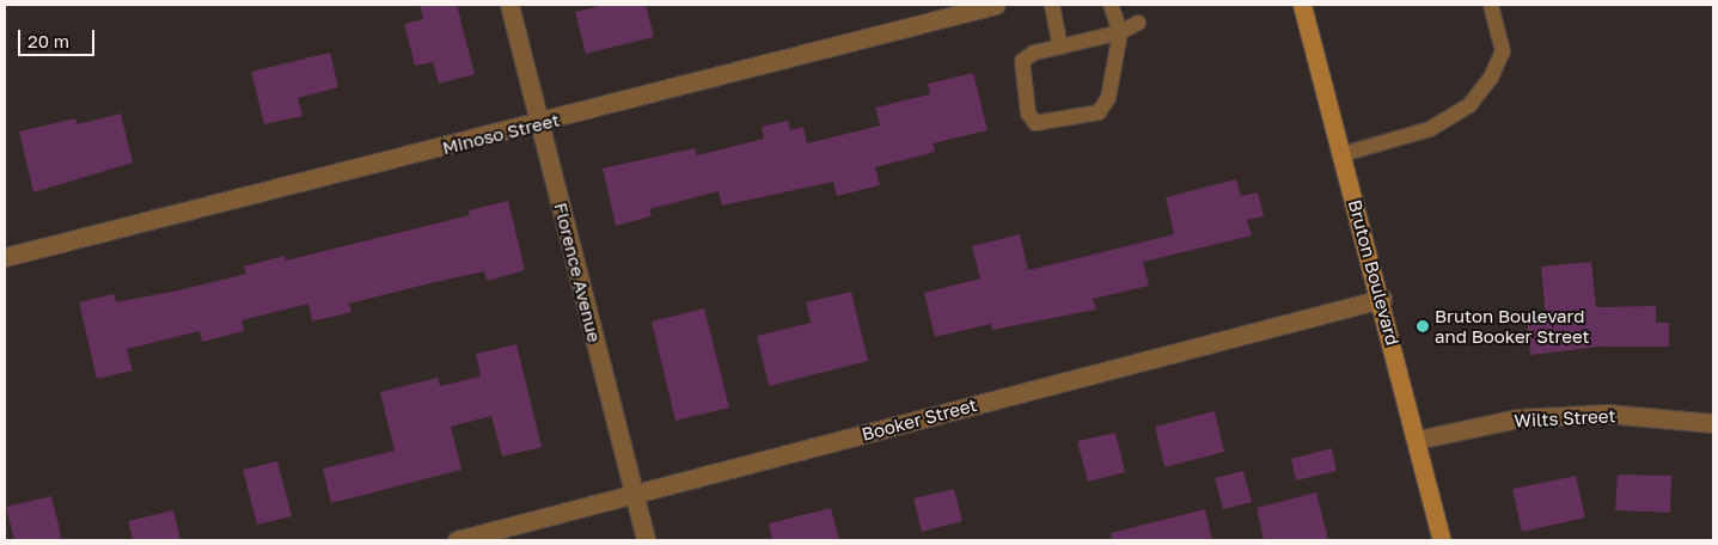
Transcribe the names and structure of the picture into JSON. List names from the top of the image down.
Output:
{
  "streets": {
    "street": [
      "Minoso Street",
      "Florence Avenue",
      "Bruton Boulevard",
      "Wilts Street",
      "Booker Street"
    ]
  },
  "crossings": [
    ["Minoso Street", "Florence Avenue"],
    ["Florence Avenue", "Booker Street"],
    ["Bruton Boulevard", "Wilts Street"],
    ["Bruton Boulevard", "Booker Street"]
  ],
  "places": ["Bruton Boulevard and Booker Street"],
  "scale_bar": "20 m"
}
